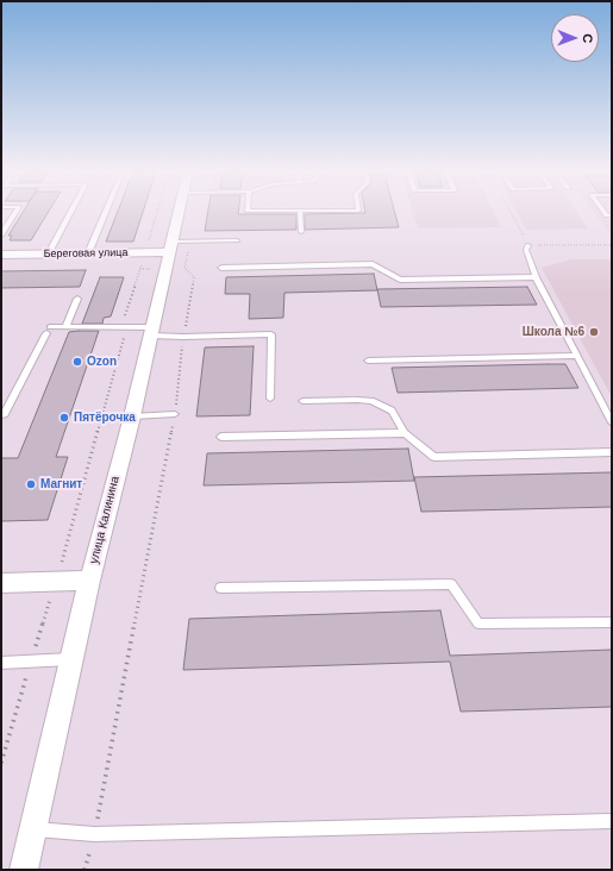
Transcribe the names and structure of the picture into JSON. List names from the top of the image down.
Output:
{
  "streets": {
    "street": ["Береговая улица", "улица Калинина"]
  },
  "crossings": [
    ["Береговая улица", "улица Калинина"]
  ],
  "places": [
    "Школа №6",
    "Ozon",
    "Пятёрочка",
    "Магнит"
  ],
  "north": "right"
}
